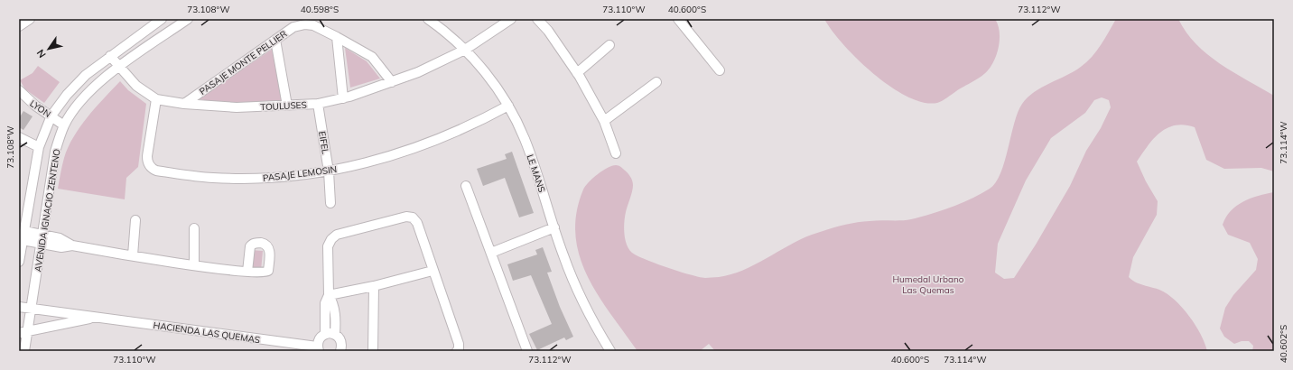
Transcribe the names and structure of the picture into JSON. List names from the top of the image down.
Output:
{
  "streets": {
    "street": [
      "PASAJE MONTE PELLIER",
      "TOULUSES",
      "LYON",
      "EIFEL",
      "PASAJE LEMOSIN",
      "LE MANS",
      "AVENIDA IGNACIO ZENTENO",
      "HACIENDA LAS QUEMAS"
    ]
  },
  "crossings": [
    ["PASAJE MONTE PELLIER", "TOULUSES"],
    ["TOULUSES", "EIFEL"],
    ["TOULUSES", "PASAJE LEMOSIN"],
    ["TOULUSES", "LE MANS"],
    ["TOULUSES", "AVENIDA IGNACIO ZENTENO"],
    ["LYON", "AVENIDA IGNACIO ZENTENO"],
    ["EIFEL", "PASAJE LEMOSIN"],
    ["PASAJE LEMOSIN", "LE MANS"],
    ["AVENIDA IGNACIO ZENTENO", "HACIENDA LAS QUEMAS"]
  ],
  "parks": ["Humedal Urbano Las Quemas"],
  "north": "bottom left",
  "coordinates": [
    "73.108°W",
    "40.598°S",
    "73.110°W",
    "40.600°S",
    "73.112°W",
    "73.114°W",
    "40.602°S"
  ]
}
